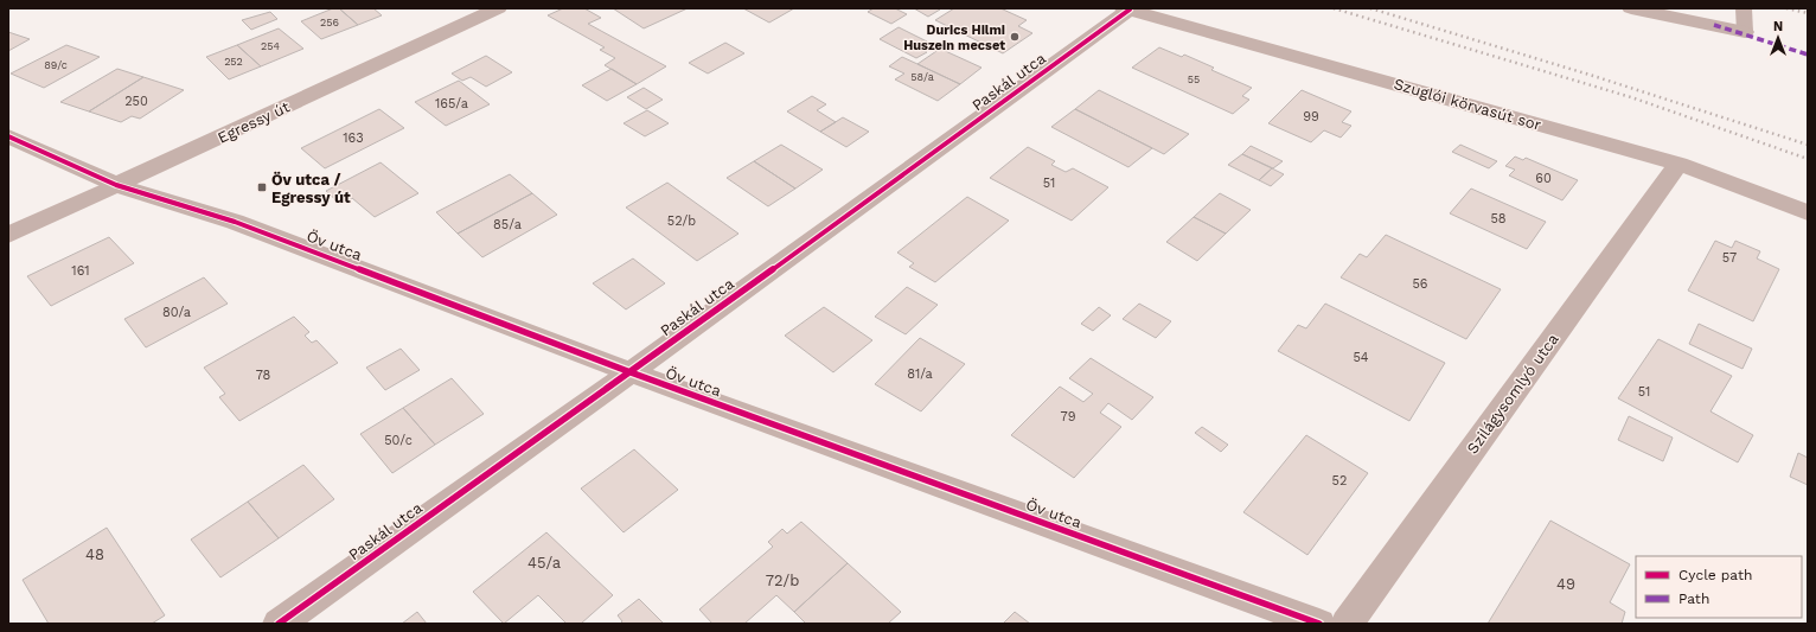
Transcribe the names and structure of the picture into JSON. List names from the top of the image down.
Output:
{
  "streets": {
    "street": [
      "Paskál utca",
      "Szuglói körvasút sor",
      "Egressy út",
      "Öv utca",
      "Szilágysomlyó utca"
    ]
  },
  "crossings": [
    ["Paskál utca", "Szuglói körvasút sor"],
    ["Paskál utca", "Öv utca"],
    ["Szuglói körvasút sor", "Szilágysomlyó utca"],
    ["Egressy út", "Öv utca"]
  ],
  "places": {
    "other": ["Durics Hilmi Huszein mecset"],
    "transit": ["Öv utca / Egressy út"]
  },
  "house_numbers": [
    "256",
    "254",
    "252",
    "89/c",
    "58/a",
    "55",
    "250",
    "165/a",
    "99",
    "163",
    "60",
    "51",
    "58",
    "52/b",
    "85/a",
    "57",
    "161",
    "56",
    "80/a",
    "54",
    "81/a",
    "78",
    "51",
    "79",
    "50/c",
    "52",
    "48",
    "45/a",
    "72/b",
    "49"
  ],
  "legend": ["Cycle path", "Path"],
  "north": "top"
}
